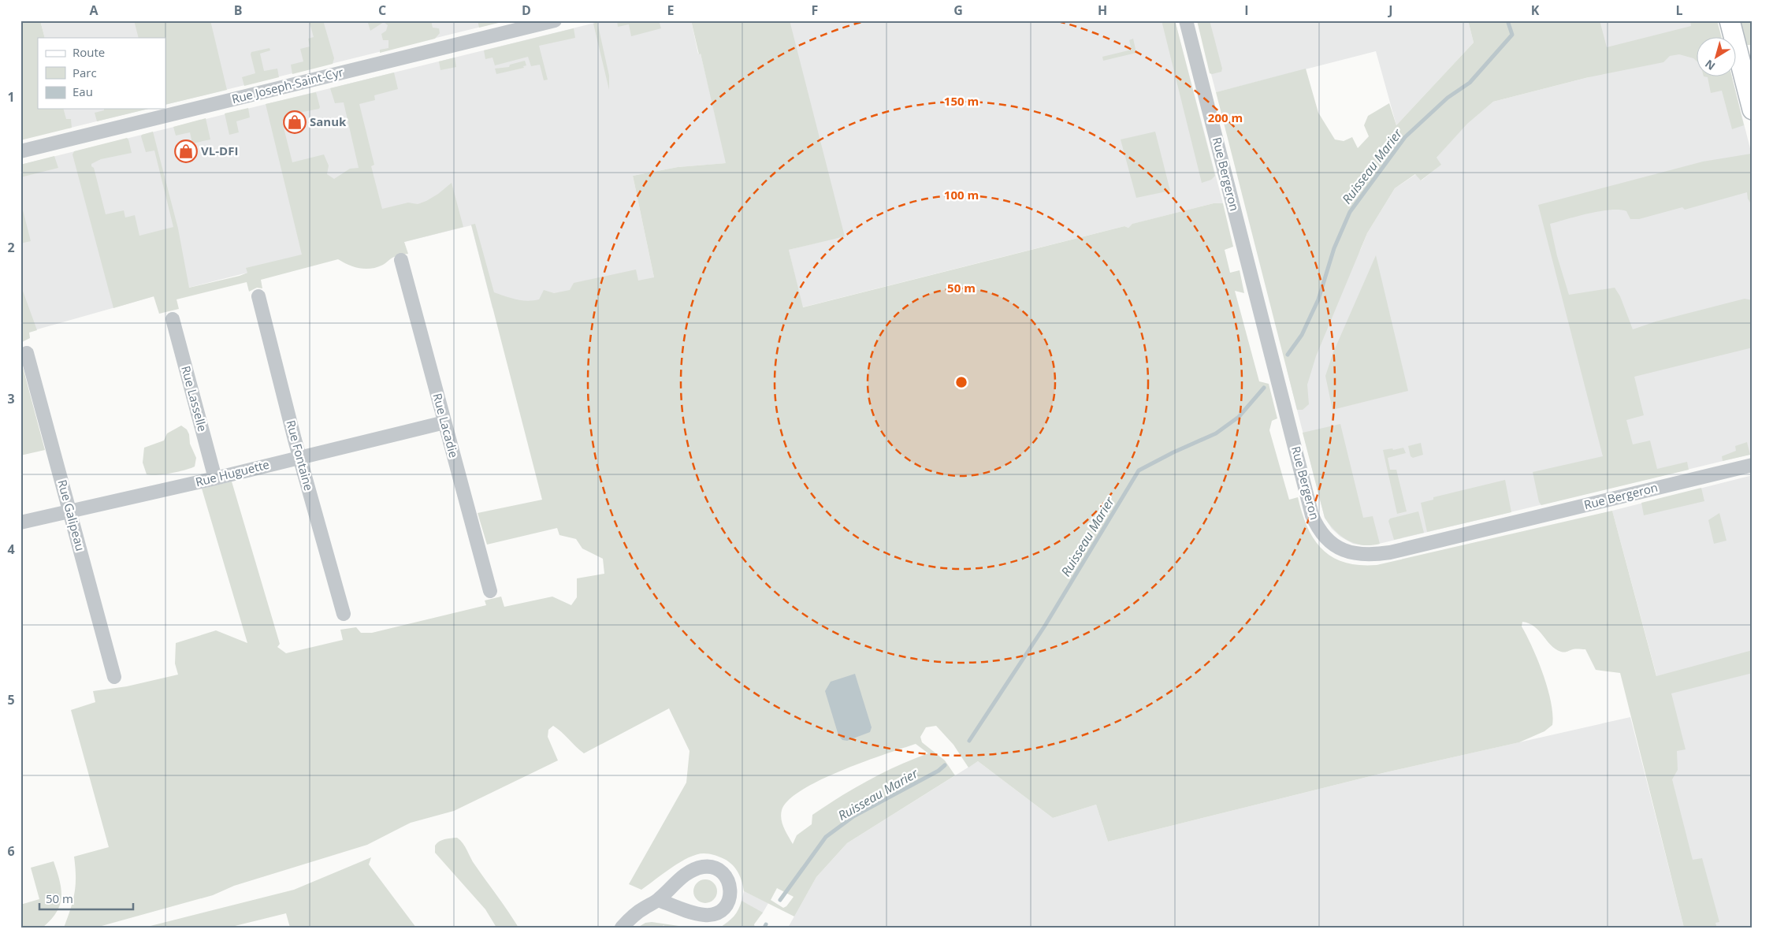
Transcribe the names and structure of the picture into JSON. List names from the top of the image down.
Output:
{
  "streets": {
    "street": [
      "Rue Joseph-Saint-Cyr",
      "Rue Bergeron",
      "Rue Lasselle",
      "Rue Lacadie",
      "Rue Fontaine",
      "Rue Huguette",
      "Rue Galipeau"
    ]
  },
  "crossings": [
    ["Rue Lasselle", "Rue Huguette"],
    ["Rue Lacadie", "Rue Huguette"],
    ["Rue Fontaine", "Rue Huguette"],
    ["Rue Huguette", "Rue Galipeau"]
  ],
  "water": ["Ruisseau Marier"],
  "places": {
    "shop": ["Sanuk", "VL-DFI"]
  },
  "legend": ["Route", "Parc", "Eau"],
  "scale_bar": "50 m",
  "north": "bottom left",
  "grid": {
    "columns": [
      "A",
      "B",
      "C",
      "D",
      "E",
      "F",
      "G",
      "H",
      "I",
      "J",
      "K",
      "L"
    ],
    "rows": [
      "1",
      "2",
      "3",
      "4",
      "5",
      "6"
    ]
  },
  "rings": [
    "150 m",
    "200 m",
    "100 m",
    "50 m"
  ]
}
